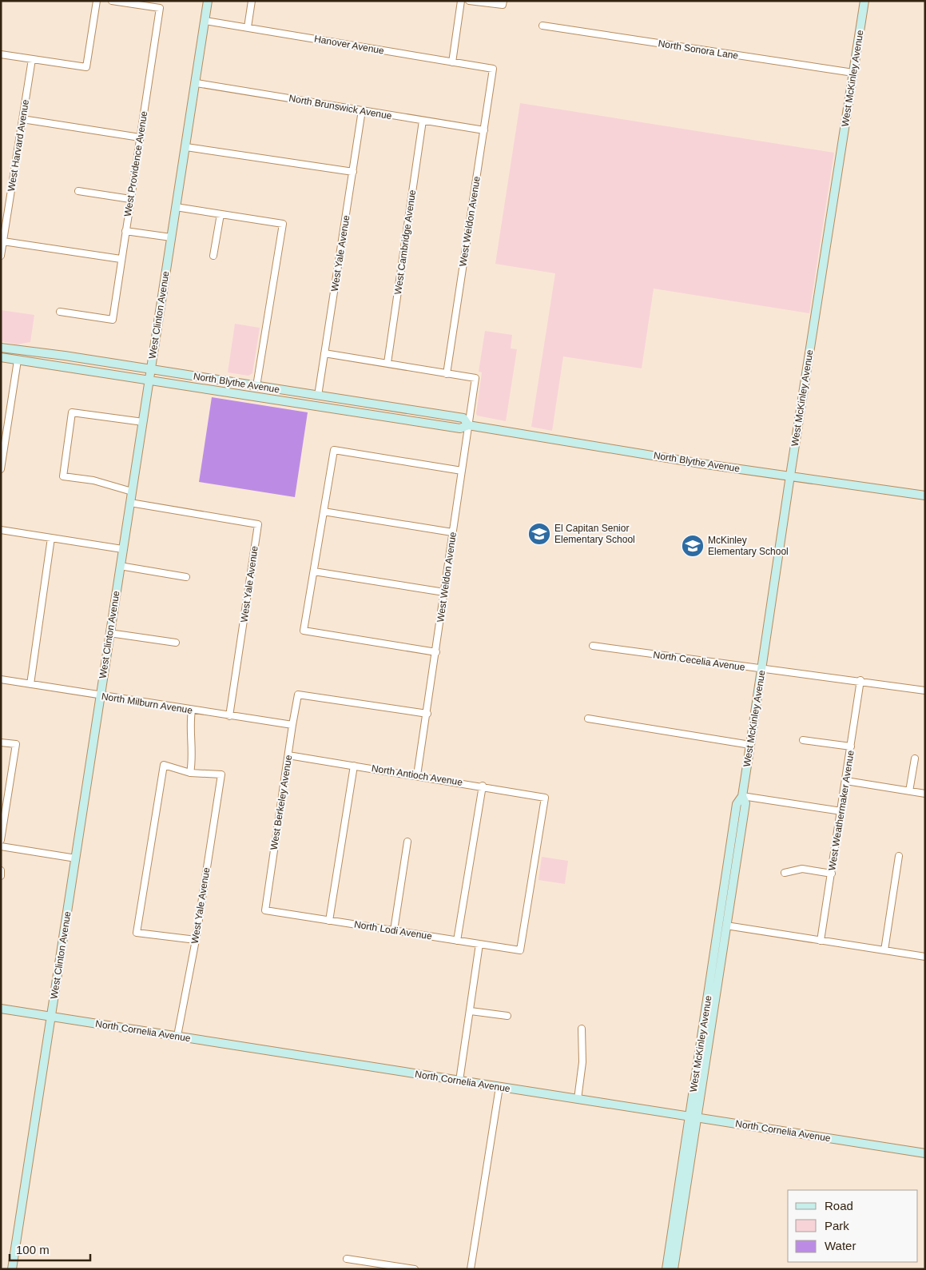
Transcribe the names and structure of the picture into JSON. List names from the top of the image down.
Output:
{
  "streets": {
    "main road": [
      "West McKinley Avenue",
      "West Clinton Avenue",
      "North Blythe Avenue",
      "North Cornelia Avenue"
    ],
    "street": [
      "Hanover Avenue",
      "North Sonora Lane",
      "North Brunswick Avenue",
      "West Harvard Avenue",
      "West Providence Avenue",
      "West Weldon Avenue",
      "West Cambridge Avenue",
      "West Yale Avenue",
      "North Cecelia Avenue",
      "North Milburn Avenue",
      "North Antioch Avenue",
      "West Berkeley Avenue",
      "West Weathermaker Avenue",
      "North Lodi Avenue"
    ]
  },
  "crossings": [
    ["Hanover Avenue", "West Weldon Avenue"],
    ["Hanover Avenue", "West Clinton Avenue"],
    ["North Sonora Lane", "West McKinley Avenue"],
    ["West McKinley Avenue", "North Blythe Avenue"],
    ["West McKinley Avenue", "North Cecelia Avenue"],
    ["West McKinley Avenue", "North Cornelia Avenue"],
    ["North Brunswick Avenue", "West Weldon Avenue"],
    ["North Brunswick Avenue", "West Cambridge Avenue"],
    ["North Brunswick Avenue", "West Yale Avenue"],
    ["North Brunswick Avenue", "West Clinton Avenue"],
    ["West Weldon Avenue", "North Blythe Avenue"],
    ["West Weldon Avenue", "North Antioch Avenue"],
    ["West Weldon Avenue", "West Berkeley Avenue"],
    ["West Yale Avenue", "West Clinton Avenue"],
    ["West Yale Avenue", "North Blythe Avenue"],
    ["West Yale Avenue", "North Milburn Avenue"],
    ["West Yale Avenue", "North Cornelia Avenue"],
    ["West Clinton Avenue", "North Blythe Avenue"],
    ["West Clinton Avenue", "North Milburn Avenue"],
    ["West Clinton Avenue", "North Cornelia Avenue"],
    ["North Cecelia Avenue", "West Weathermaker Avenue"],
    ["North Milburn Avenue", "West Berkeley Avenue"],
    ["North Antioch Avenue", "West Berkeley Avenue"],
    ["North Antioch Avenue", "North Lodi Avenue"],
    ["West Berkeley Avenue", "North Lodi Avenue"]
  ],
  "places": {
    "school or university": ["El Capitan Senior Elementary School", "McKinley Elementary School"]
  },
  "legend": ["Road", "Park", "Water"],
  "scale_bar": "100 m"
}
